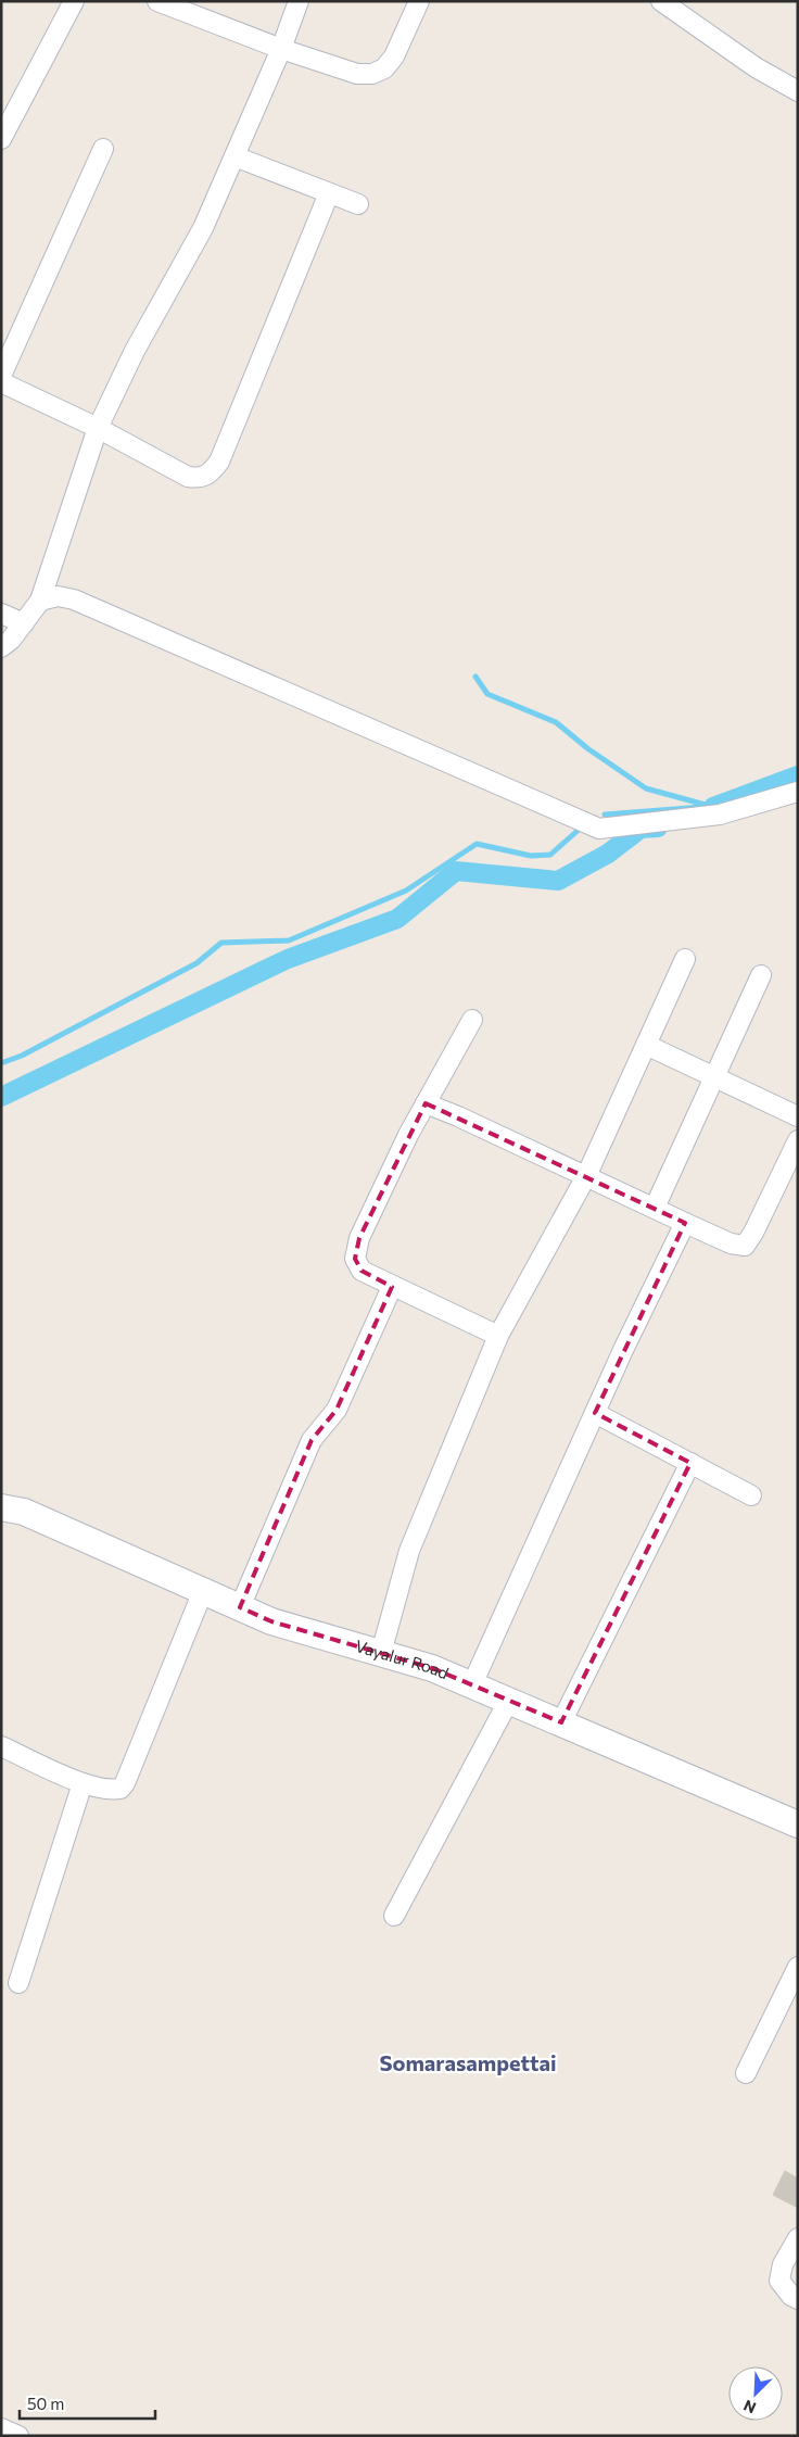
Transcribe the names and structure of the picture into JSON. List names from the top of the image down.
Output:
{
  "streets": {
    "main road": ["Vayalur Road"]
  },
  "districts": ["Somarasampettai"],
  "scale_bar": "50 m",
  "north": "bottom left"
}
